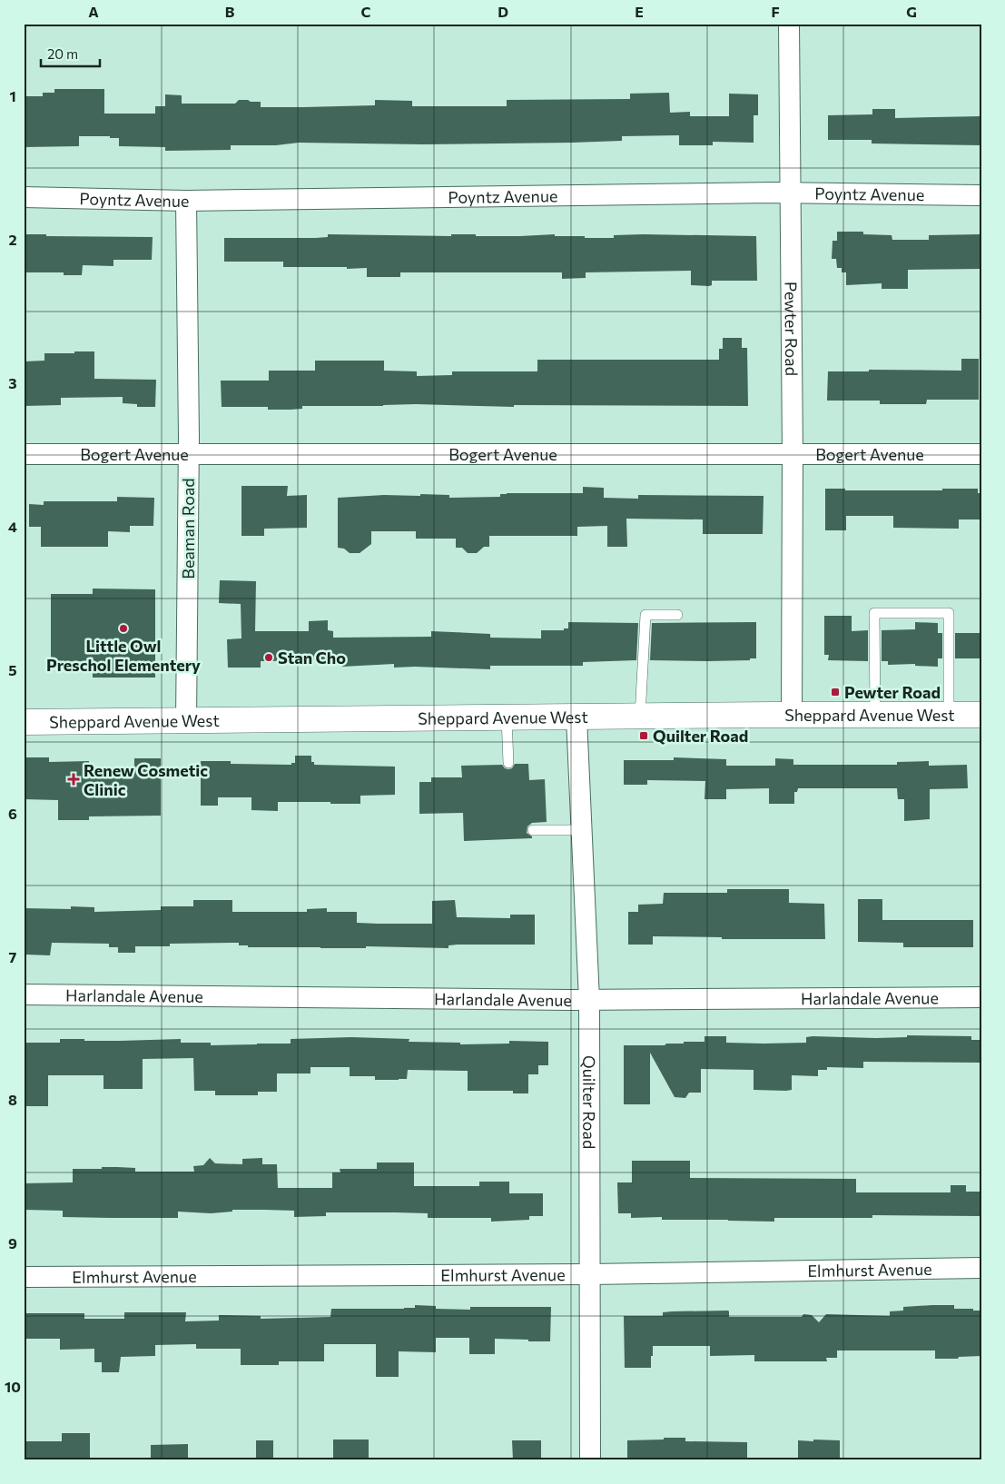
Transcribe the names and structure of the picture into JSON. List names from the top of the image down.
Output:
{
  "streets": {
    "main road": ["Sheppard Avenue West"],
    "street": [
      "Poyntz Avenue",
      "Pewter Road",
      "Bogert Avenue",
      "Beaman Road",
      "Harlandale Avenue",
      "Quilter Road",
      "Elmhurst Avenue"
    ]
  },
  "crossings": [
    ["Poyntz Avenue", "Pewter Road"],
    ["Poyntz Avenue", "Beaman Road"],
    ["Pewter Road", "Bogert Avenue"],
    ["Pewter Road", "Sheppard Avenue West"],
    ["Bogert Avenue", "Beaman Road"],
    ["Beaman Road", "Sheppard Avenue West"],
    ["Sheppard Avenue West", "Quilter Road"],
    ["Harlandale Avenue", "Quilter Road"],
    ["Quilter Road", "Elmhurst Avenue"]
  ],
  "places": {
    "other": ["Little Owl Preschol Elementery", "Stan Cho"],
    "transit": ["Pewter Road", "Quilter Road"],
    "health": ["Renew Cosmetic Clinic"]
  },
  "scale_bar": "20 m",
  "grid": {
    "columns": [
      "A",
      "B",
      "C",
      "D",
      "E",
      "F",
      "G"
    ],
    "rows": [
      "1",
      "2",
      "3",
      "4",
      "5",
      "6",
      "7",
      "8",
      "9",
      "10"
    ]
  }
}
